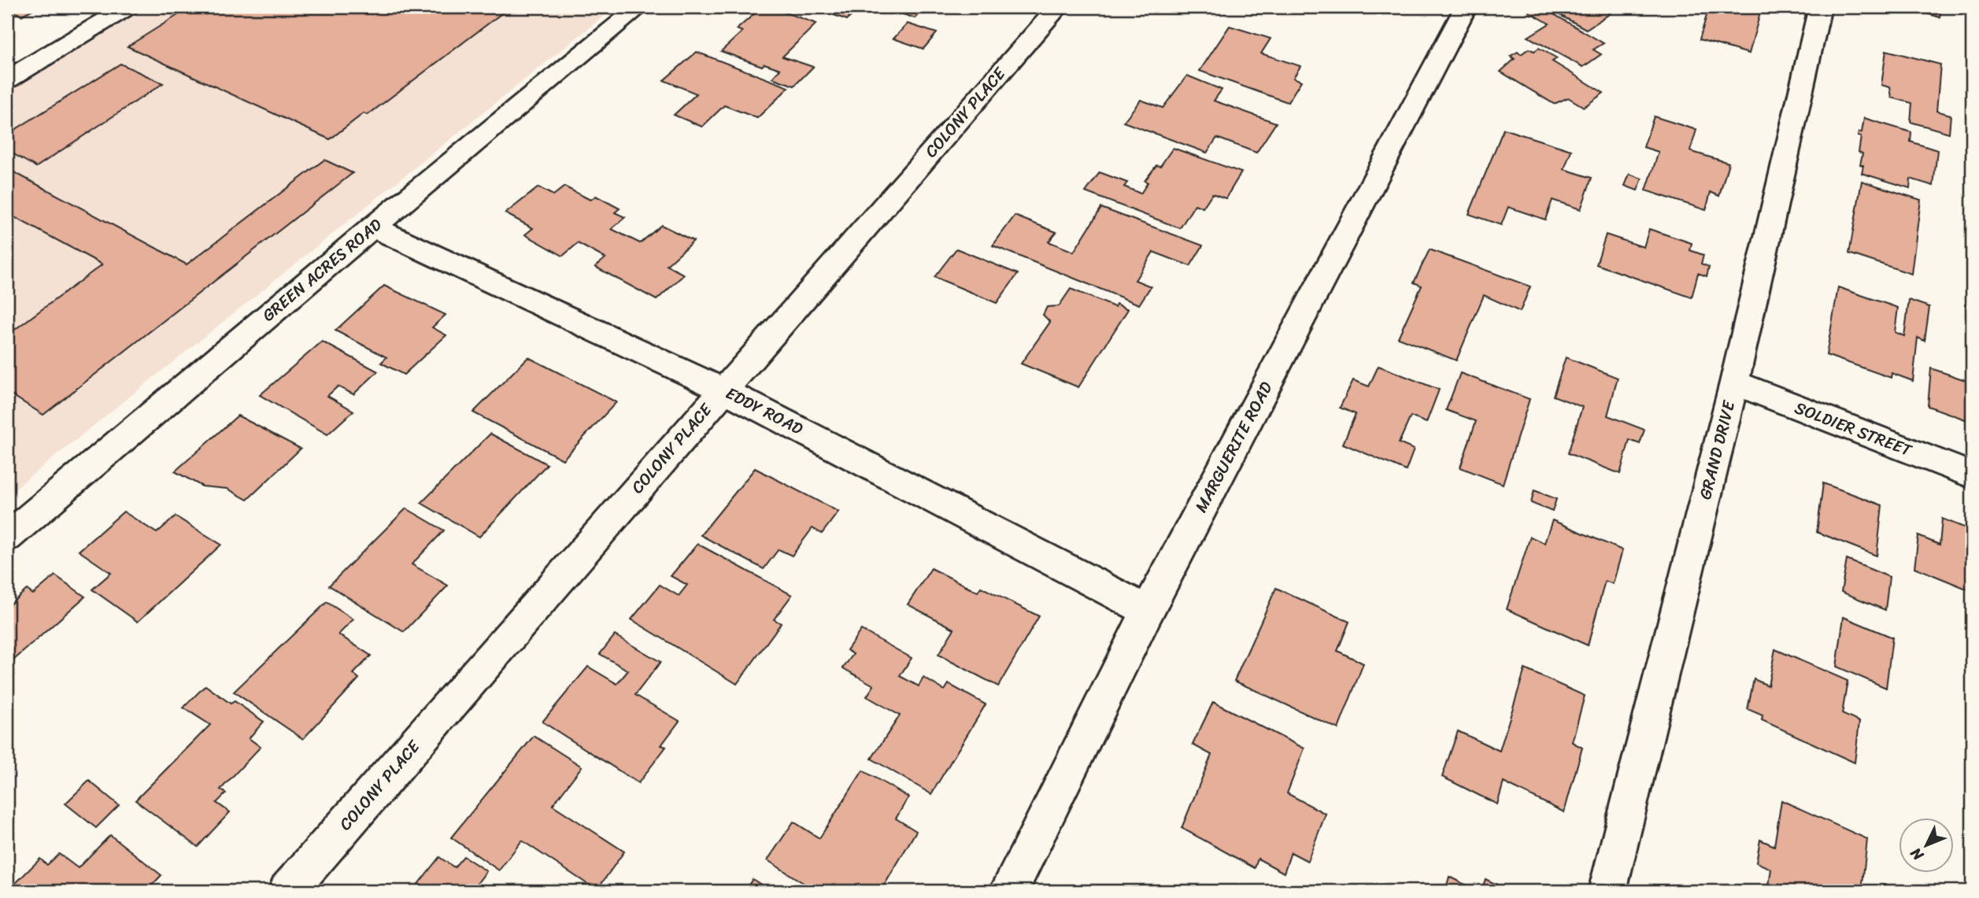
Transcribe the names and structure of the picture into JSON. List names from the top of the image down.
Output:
{
  "streets": {
    "street": [
      "COLONY PLACE",
      "GREEN ACRES ROAD",
      "EDDY ROAD",
      "SOLDIER STREET",
      "MARGUERITE ROAD",
      "GRAND DRIVE"
    ]
  },
  "crossings": [
    ["COLONY PLACE", "EDDY ROAD"],
    ["GREEN ACRES ROAD", "EDDY ROAD"],
    ["EDDY ROAD", "MARGUERITE ROAD"],
    ["SOLDIER STREET", "GRAND DRIVE"]
  ],
  "north": "bottom left"
}
